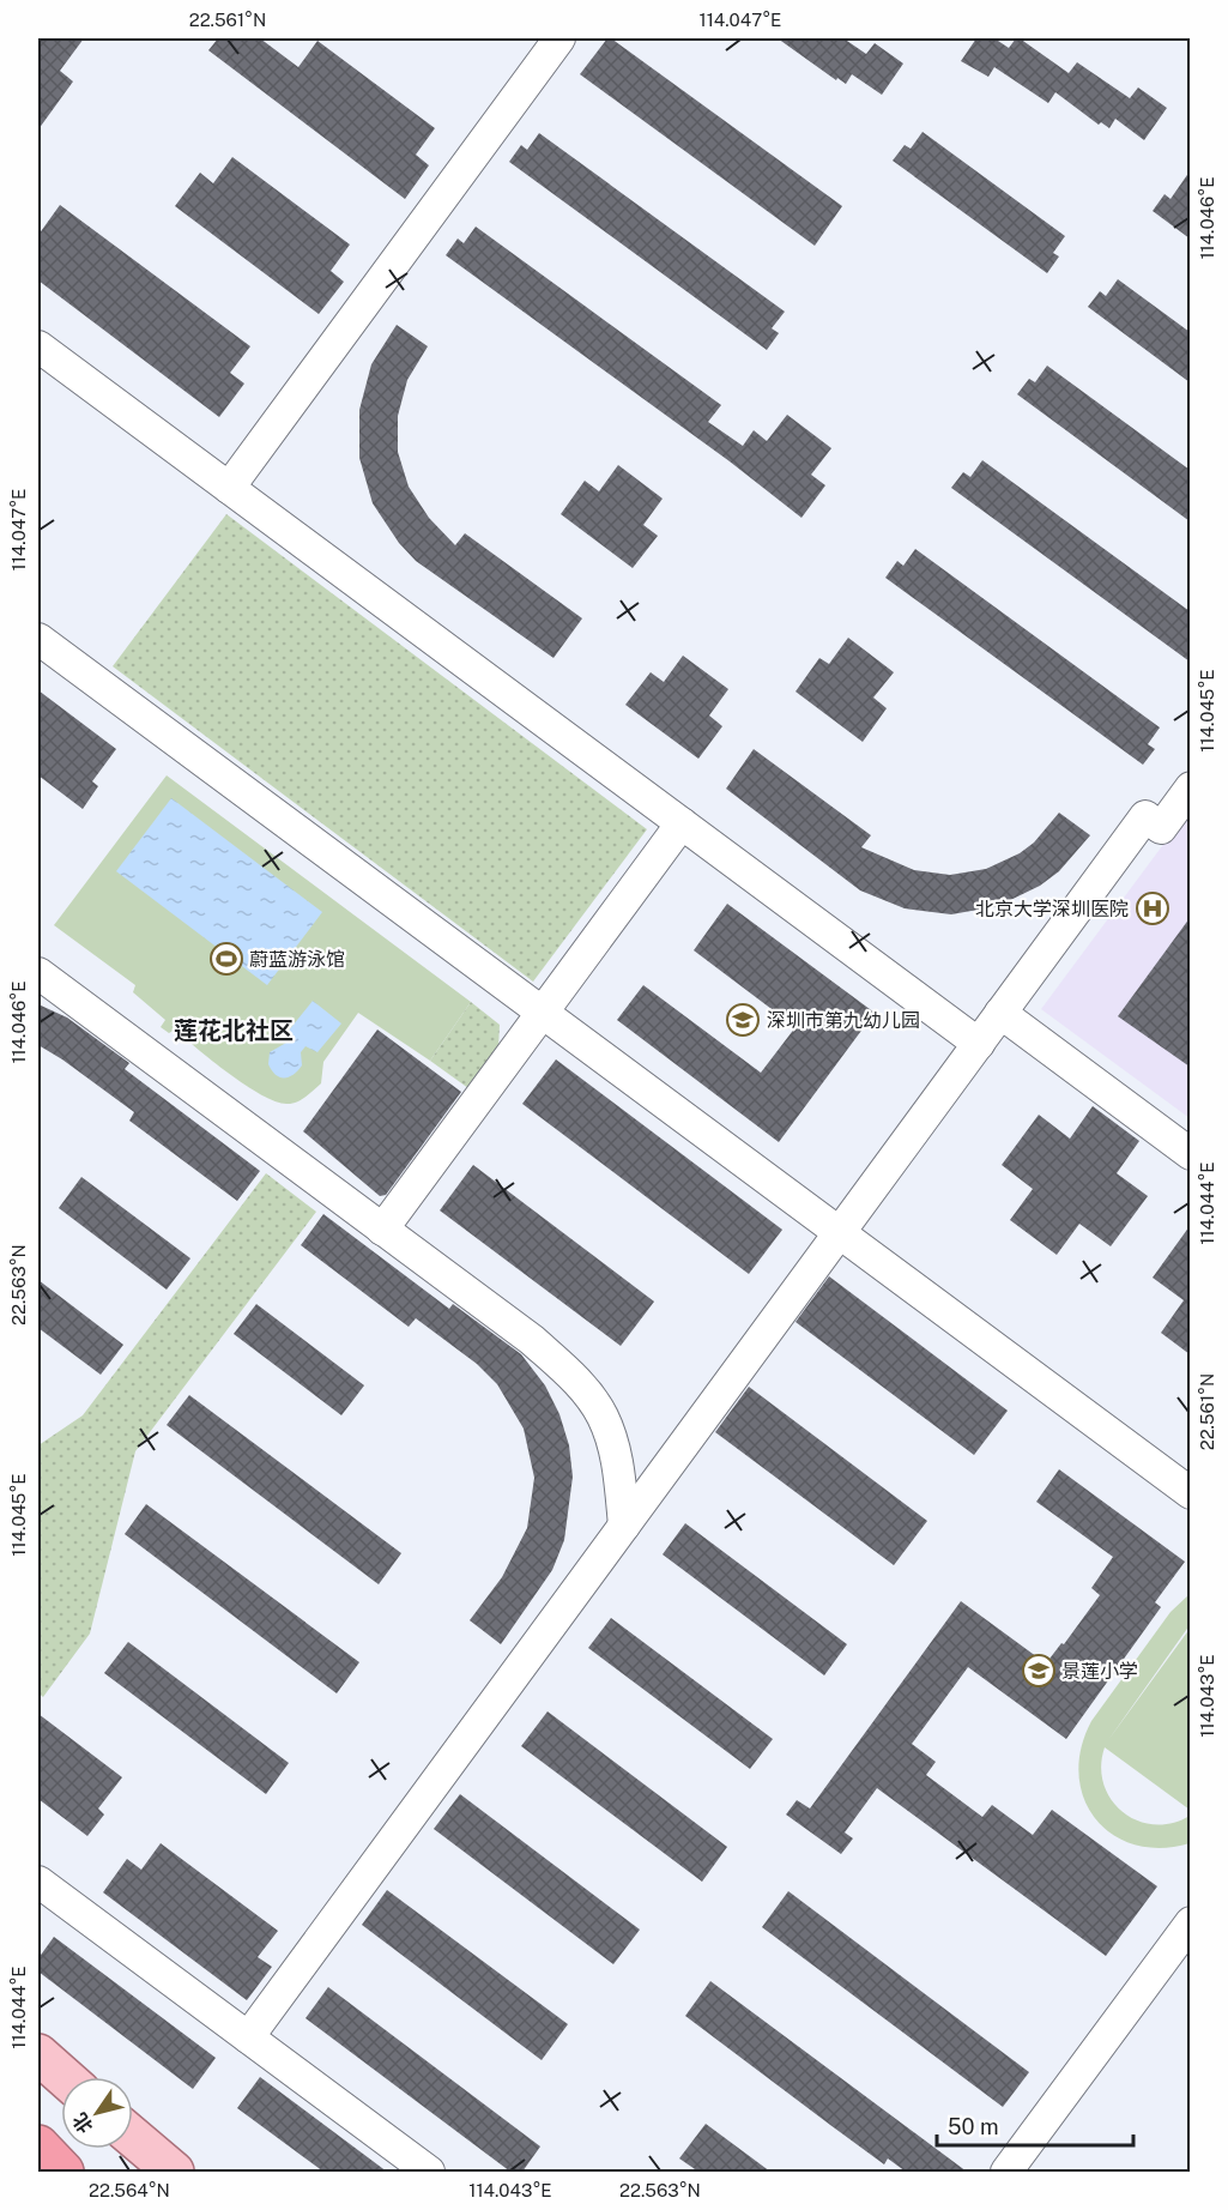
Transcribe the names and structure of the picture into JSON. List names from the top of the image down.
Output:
{
  "districts": ["莲花北社区"],
  "places": {
    "hospital": ["北京大学深圳医院"],
    "sports": ["蔚蓝游泳馆"],
    "school or university": ["深圳市第九幼儿园", "景莲小学"]
  },
  "scale_bar": "50 m",
  "north": "bottom left",
  "coordinates": [
    "22.561°N",
    "114.047°E",
    "114.046°E",
    "114.045°E",
    "114.044°E",
    "22.563°N",
    "114.043°E",
    "22.564°N"
  ]
}
